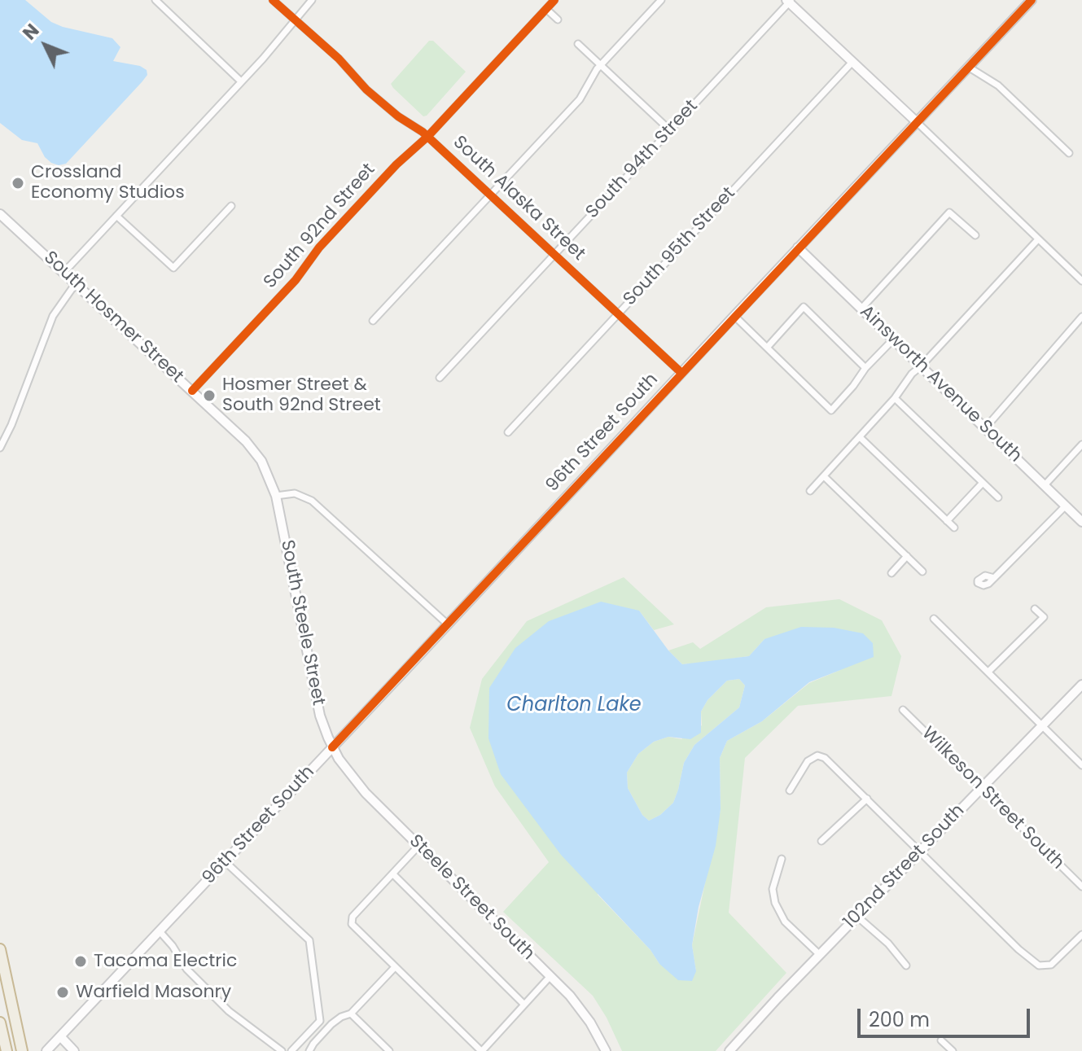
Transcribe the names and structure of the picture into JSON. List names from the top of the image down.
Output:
{
  "streets": {
    "main road": [
      "South Hosmer Street",
      "Ainsworth Avenue South",
      "96th Street South",
      "South Steele Street",
      "102nd Street South",
      "Steele Street South"
    ],
    "street": [
      "South 94th Street",
      "South Alaska Street",
      "South 92nd Street",
      "South 95th Street",
      "Wilkeson Street South"
    ]
  },
  "crossings": [
    ["South 94th Street", "South Alaska Street"],
    ["South Alaska Street", "South 92nd Street"],
    ["South Alaska Street", "South 95th Street"],
    ["South Alaska Street", "96th Street South"],
    ["South 92nd Street", "South Hosmer Street"],
    ["South Hosmer Street", "South Steele Street"],
    ["Ainsworth Avenue South", "96th Street South"],
    ["96th Street South", "South Steele Street"],
    ["96th Street South", "Steele Street South"],
    ["South Steele Street", "Steele Street South"],
    ["Wilkeson Street South", "102nd Street South"]
  ],
  "water": ["Charlton Lake"],
  "places": [
    "Crossland Economy Studios",
    "Hosmer Street & South 92nd Street",
    "Tacoma Electric",
    "Warfield Masonry"
  ],
  "scale_bar": "200 m",
  "north": "top left"
}
